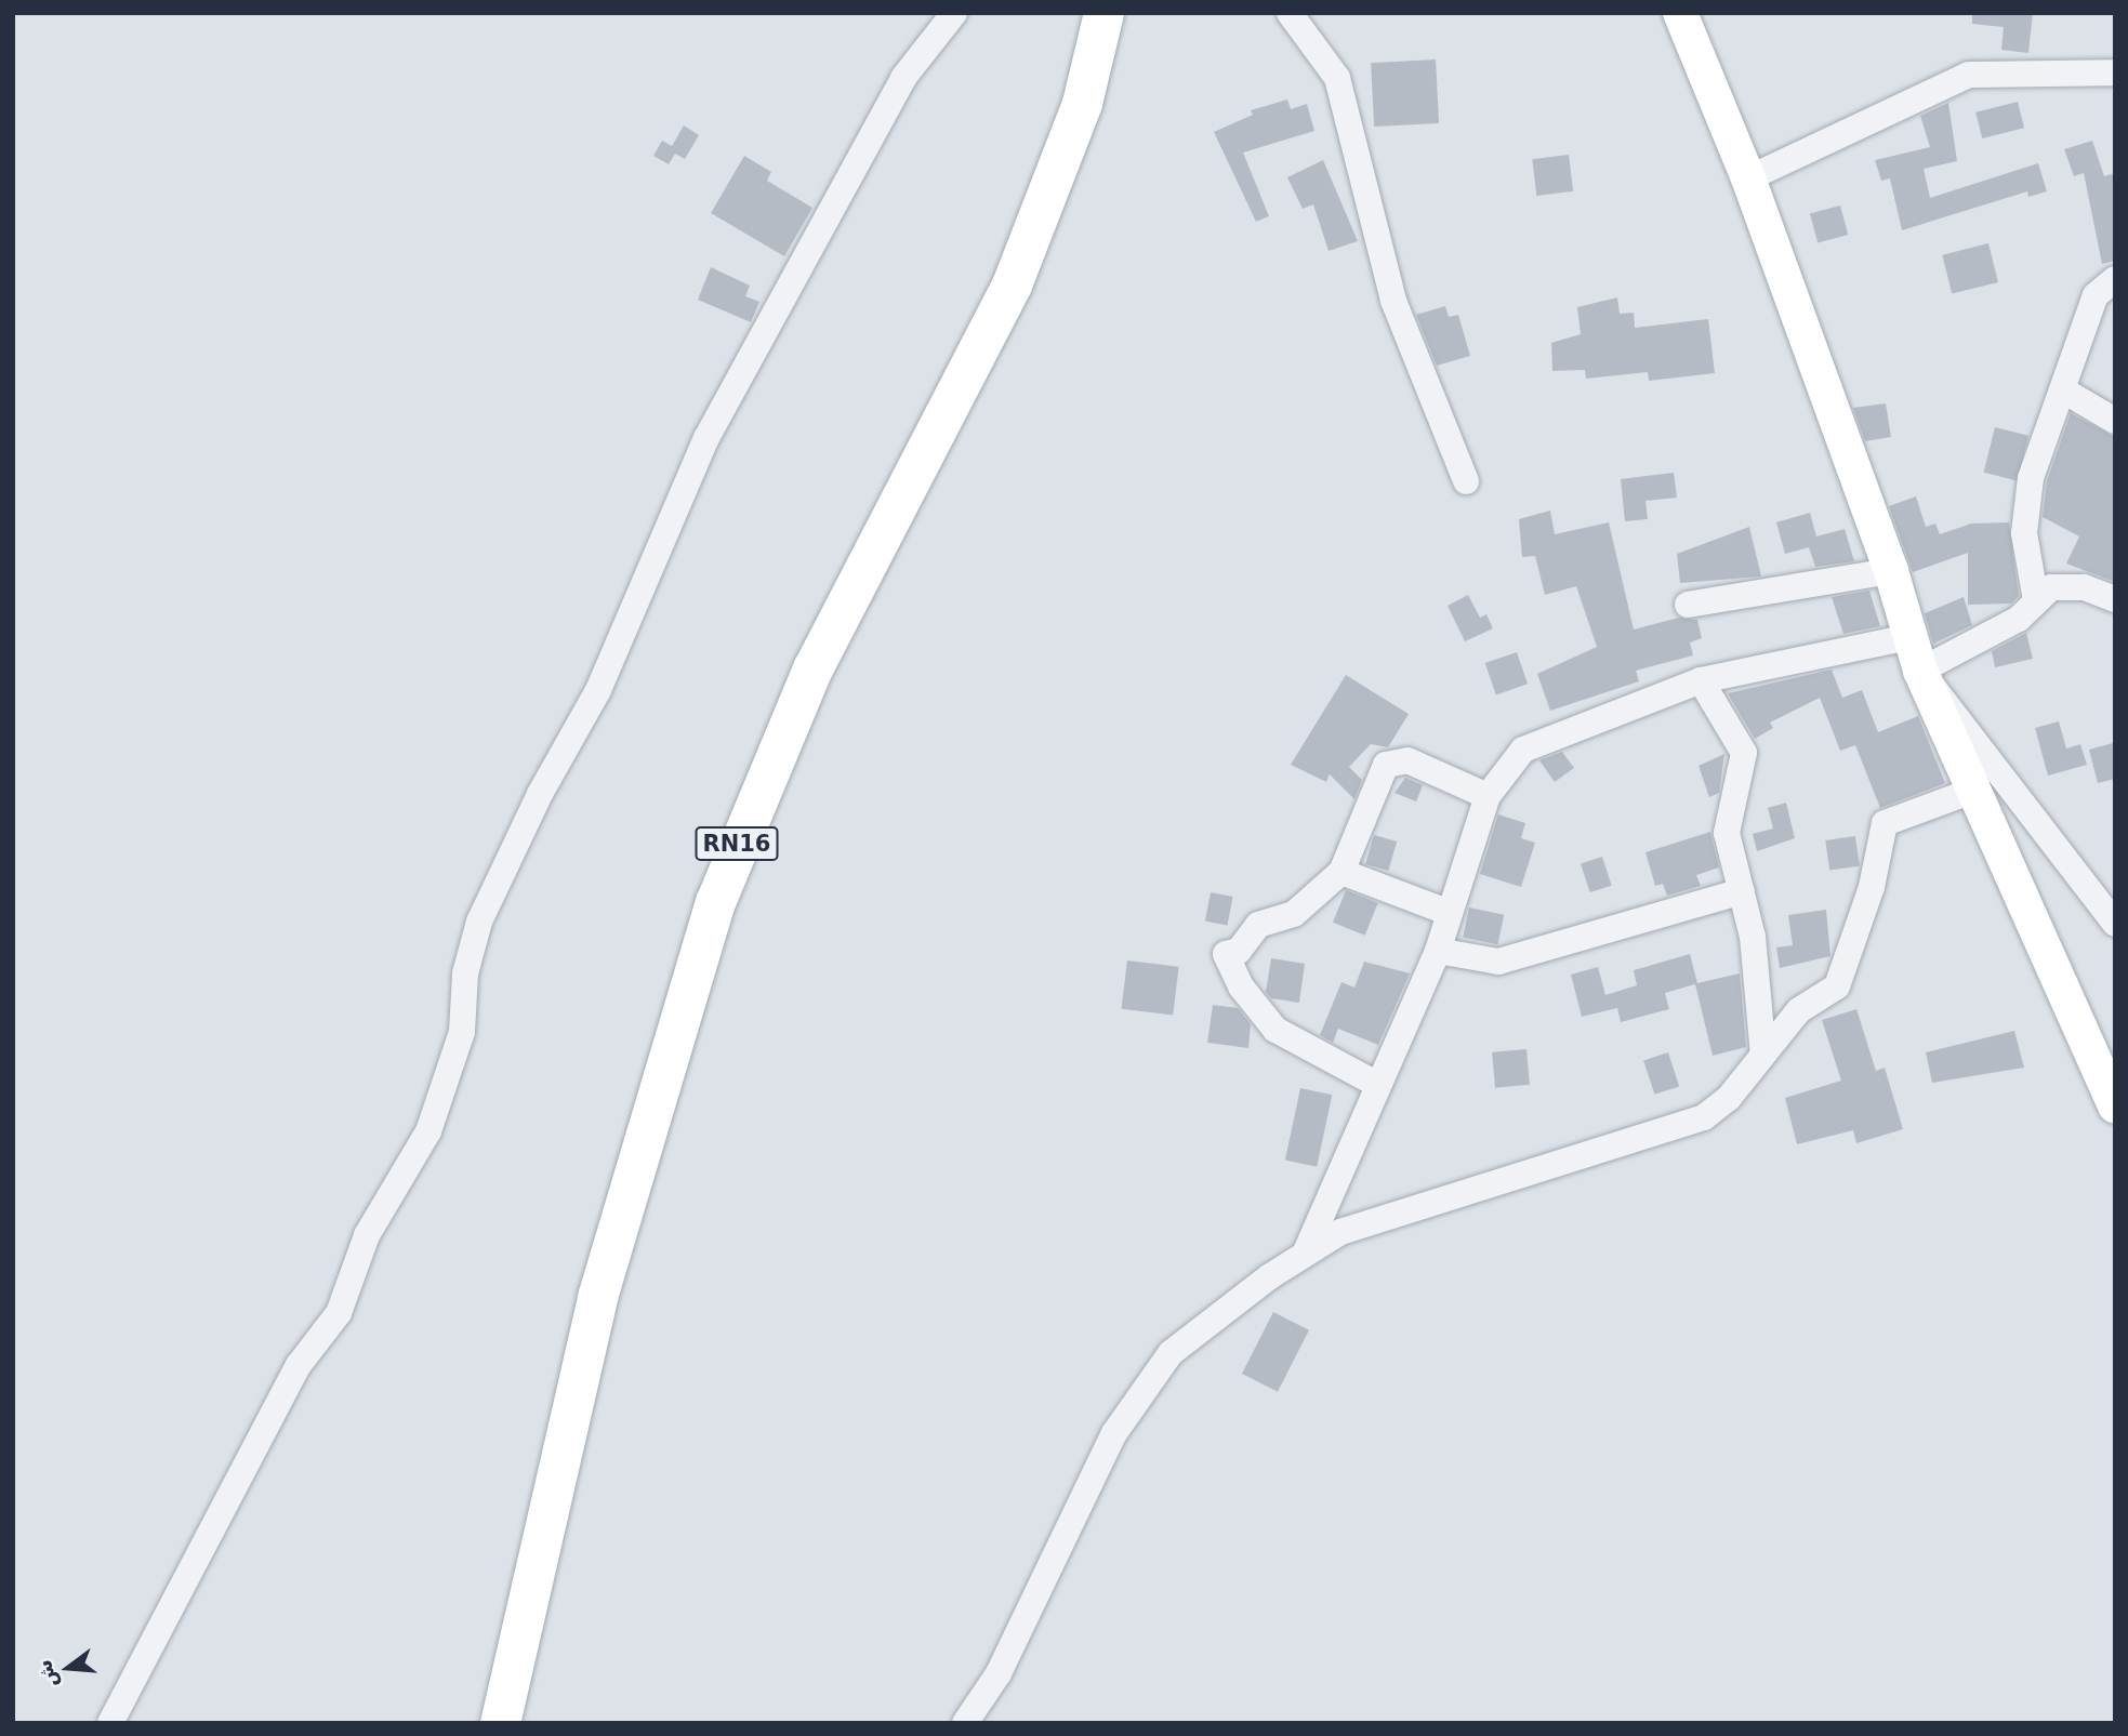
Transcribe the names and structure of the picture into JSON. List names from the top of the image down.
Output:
{
  "streets": {
    "highway": ["RN16"]
  },
  "north": "left"
}
